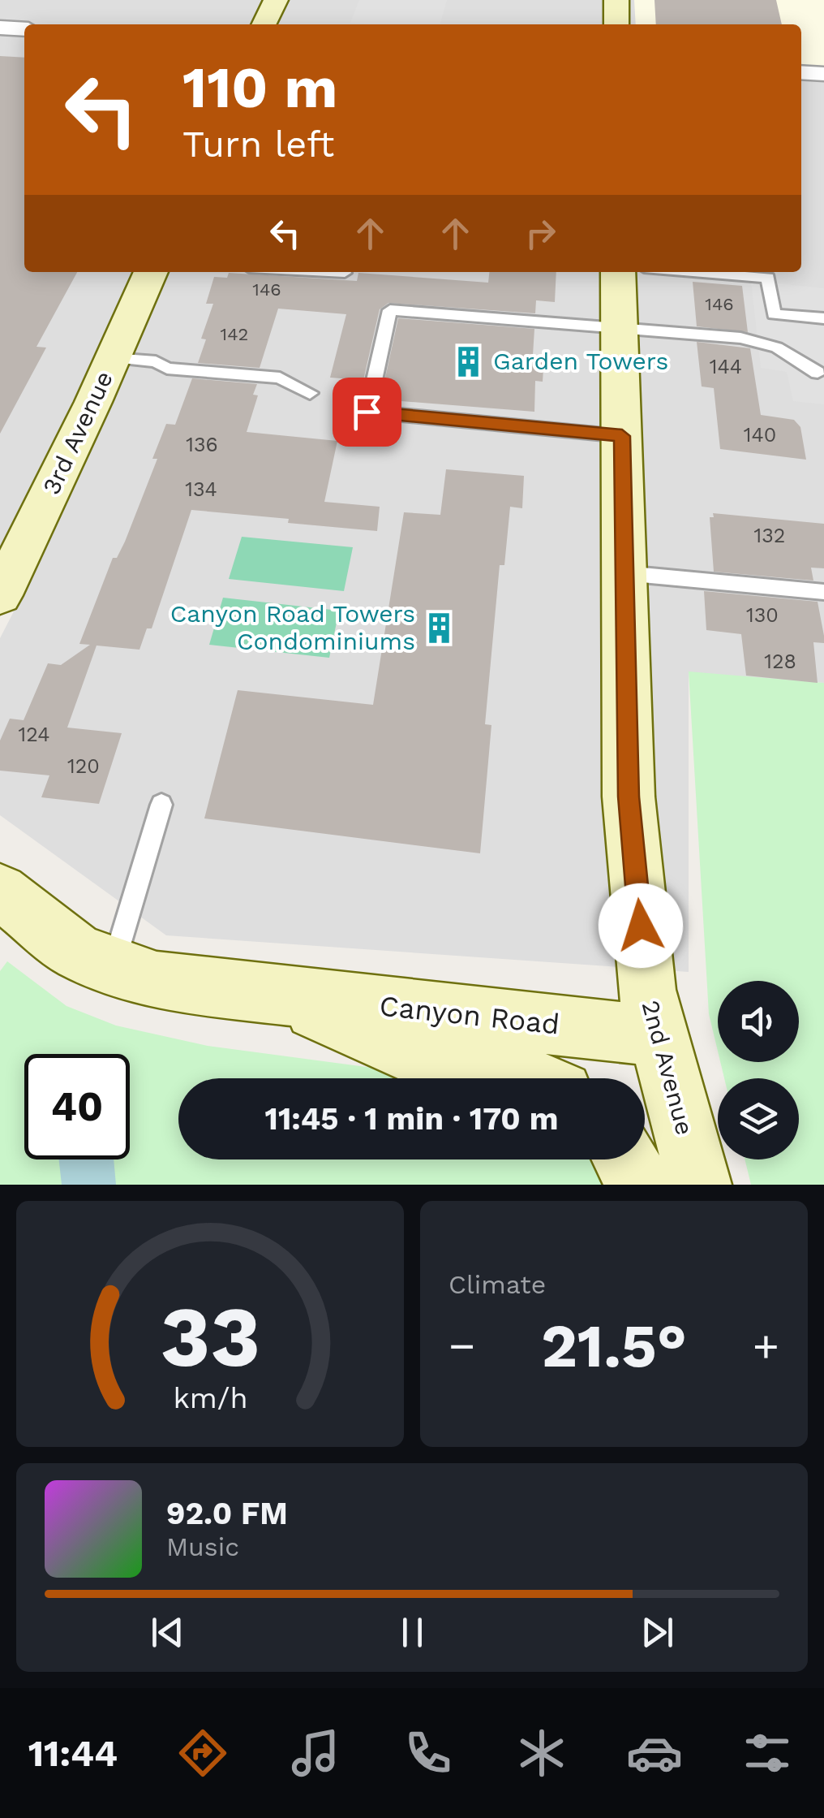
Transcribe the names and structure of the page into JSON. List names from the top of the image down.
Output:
{
  "streets": {
    "street": ["3rd Avenue", "Canyon Road", "2nd Avenue"]
  },
  "crossings": [
    ["Canyon Road", "2nd Avenue"]
  ],
  "places": {
    "building": ["Garden Towers", "Canyon Road Towers Condominiums"]
  },
  "house_numbers": [
    "146",
    "146",
    "142",
    "144",
    "140",
    "136",
    "134",
    "132",
    "130",
    "128",
    "124",
    "120"
  ],
  "page": {
    "turn": ["110 m", "Turn left"],
    "limit": "40",
    "trip": "11:45 · 1 min · 170 m",
    "tile": "Climate",
    "heat": ["−", "21.5°", "+"],
    "song": ["92.0 FM", "Music"],
    "tabs": "11:44",
    "gauge": ["33", "km/h"]
  }
}
